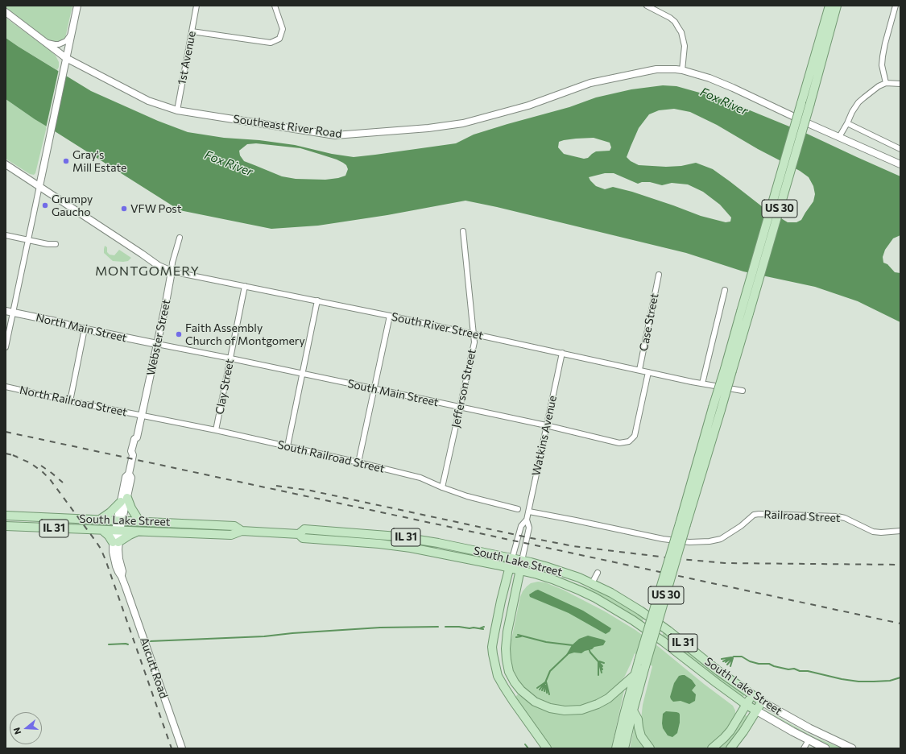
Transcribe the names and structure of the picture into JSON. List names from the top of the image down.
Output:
{
  "streets": {
    "main road": ["US 30", "South Lake Street", "IL 31"],
    "street": [
      "1st Avenue",
      "Southeast River Road",
      "Case Street",
      "South River Street",
      "North Main Street",
      "Webster Street",
      "Clay Street",
      "Jefferson Street",
      "South Main Street",
      "North Railroad Street",
      "Watkins Avenue",
      "South Railroad Street",
      "Railroad Street",
      "Aucutt Road"
    ]
  },
  "crossings": [
    ["1st Avenue", "Southeast River Road"],
    ["Case Street", "South River Street"],
    ["South River Street", "Webster Street"],
    ["South River Street", "Clay Street"],
    ["South River Street", "Jefferson Street"],
    ["South River Street", "South Main Street"],
    ["South River Street", "Watkins Avenue"],
    ["North Main Street", "Webster Street"],
    ["North Main Street", "South Main Street"],
    ["Webster Street", "South Main Street"],
    ["Webster Street", "North Railroad Street"],
    ["Webster Street", "South Railroad Street"],
    ["Webster Street", "South Lake Street"],
    ["Webster Street", "Aucutt Road"],
    ["Clay Street", "South Main Street"],
    ["Clay Street", "South Railroad Street"],
    ["Jefferson Street", "South Main Street"],
    ["Jefferson Street", "South Railroad Street"],
    ["South Main Street", "Watkins Avenue"],
    ["North Railroad Street", "South Railroad Street"],
    ["Watkins Avenue", "Railroad Street"],
    ["Watkins Avenue", "South Lake Street"],
    ["South Lake Street", "IL 31"]
  ],
  "districts": ["MONTGOMERY"],
  "water": ["Fox River"],
  "places": [
    "Gray's Mill Estate",
    "Grumpy Gaucho",
    "VFW Post",
    "Faith Assembly Church of Montgomery"
  ],
  "north": "left"
}
